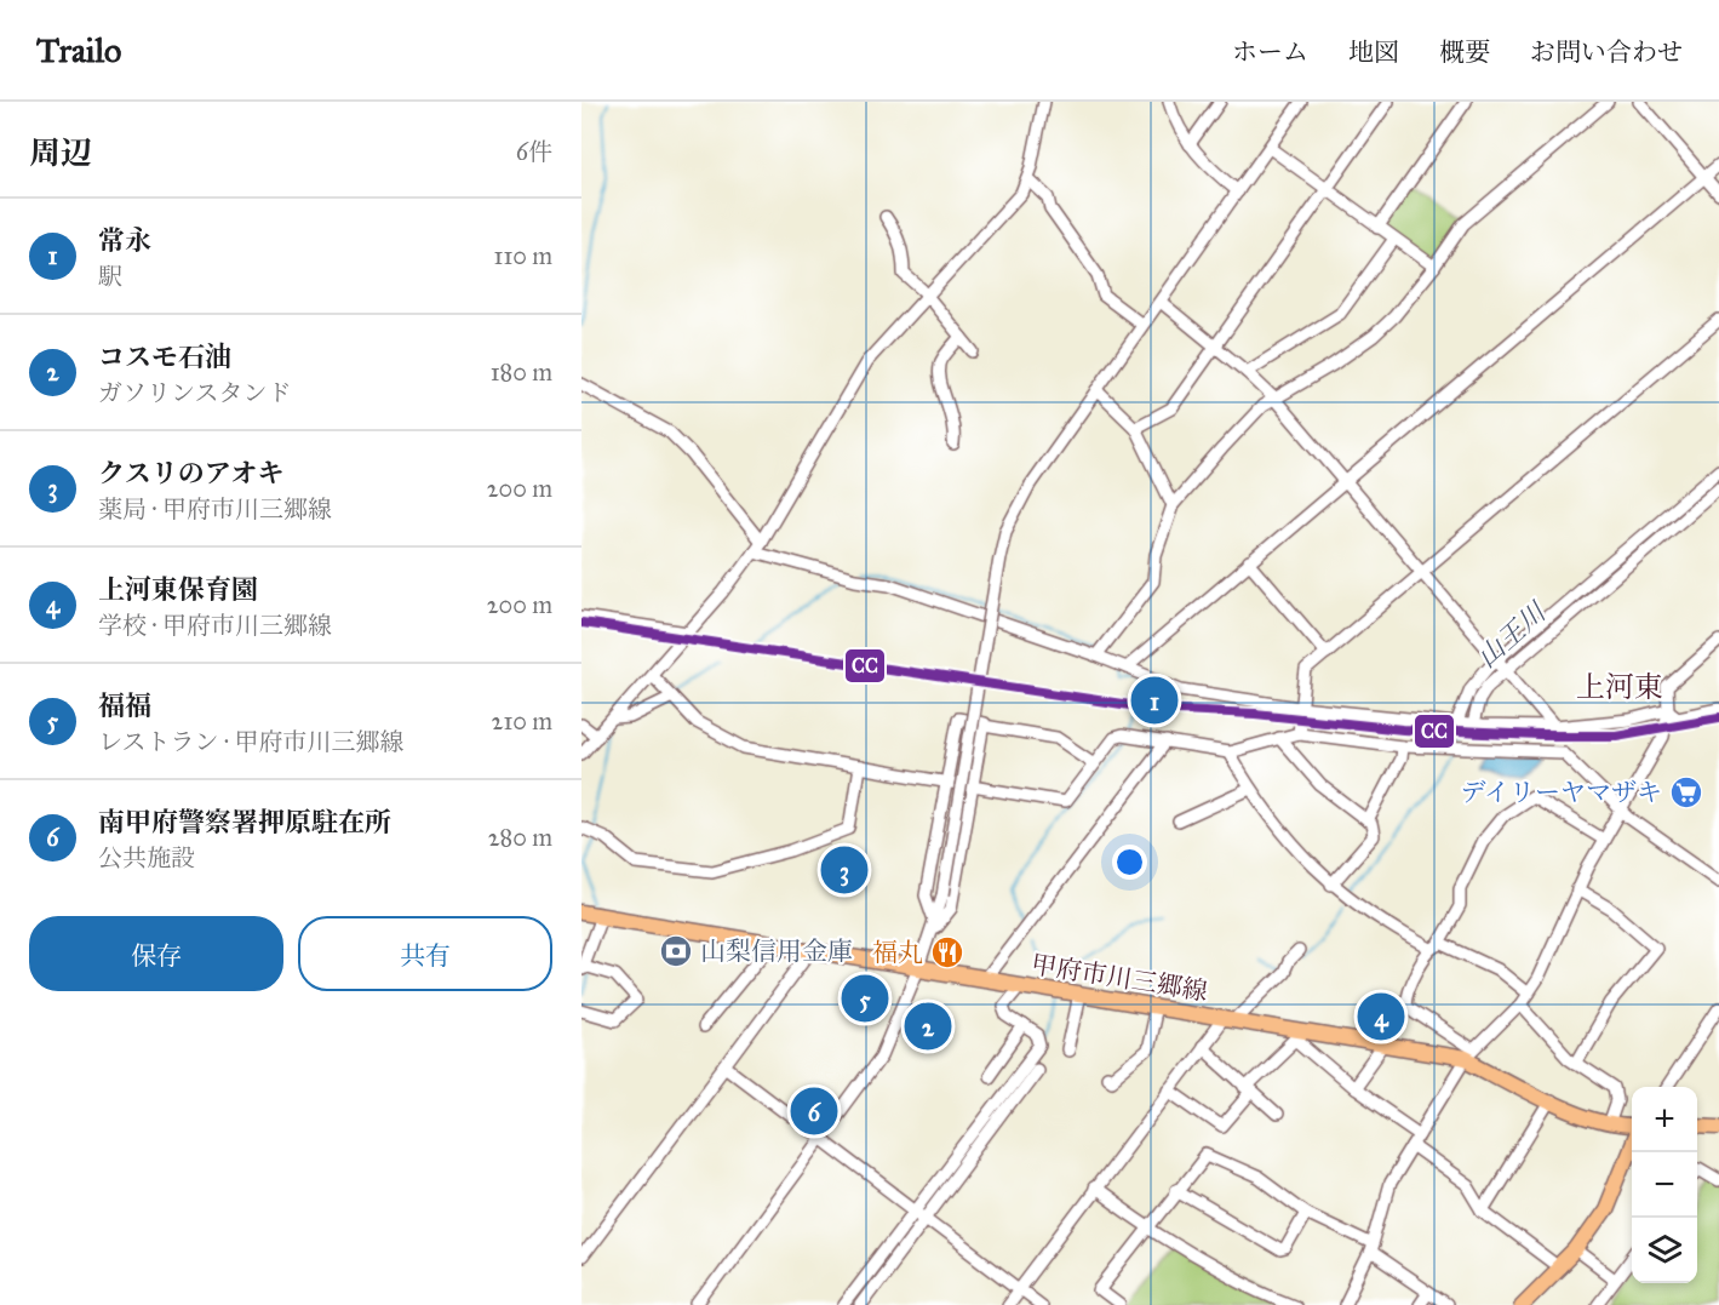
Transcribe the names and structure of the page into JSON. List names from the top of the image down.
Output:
{
  "streets": {
    "main road": ["甲府市川三郷線"]
  },
  "districts": ["上河東"],
  "water": ["山王川"],
  "places": {
    "supermarket": ["デイリーヤマザキ"],
    "bank": ["山梨信用金庫"],
    "restaurant": ["福丸"]
  },
  "lines": ["transit line CC"],
  "page": {
    "header": "Trailo",
    "nav": [
      "ホーム",
      "地図",
      "概要",
      "お問い合わせ"
    ],
    "heading": ["周辺", "6件"],
    "list": [
      {
        "mark": "1",
        "name": "常永",
        "note": "駅",
        "value": "110 m"
      },
      {
        "mark": "2",
        "name": "コスモ石油",
        "note": "ガソリンスタンド",
        "value": "180 m"
      },
      {
        "mark": "3",
        "name": "クスリのアオキ",
        "note": "薬局 · 甲府市川三郷線",
        "value": "200 m"
      },
      {
        "mark": "4",
        "name": "上河東保育園",
        "note": "学校 · 甲府市川三郷線",
        "value": "200 m"
      },
      {
        "mark": "5",
        "name": "福福",
        "note": "レストラン · 甲府市川三郷線",
        "value": "210 m"
      },
      {
        "mark": "6",
        "name": "南甲府警察署押原駐在所",
        "note": "公共施設",
        "value": "280 m"
      }
    ],
    "pins": [
      "1",
      "3",
      "5",
      "4",
      "2",
      "6"
    ],
    "buttons": ["保存", "共有"],
    "map_buttons": ["+", "−"]
  }
}
